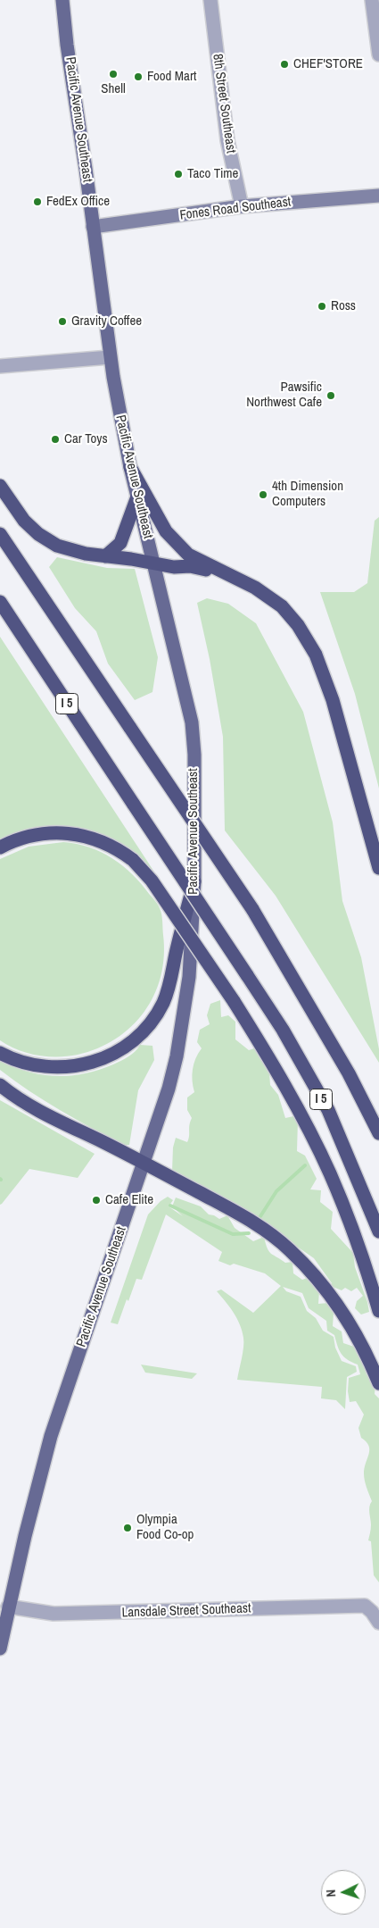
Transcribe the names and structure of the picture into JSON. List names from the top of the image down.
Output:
{
  "streets": {
    "highway": ["I 5"],
    "main road": ["Pacific Avenue Southeast"],
    "street": ["8th Street Southeast", "Fones Road Southeast", "Lansdale Street Southeast"]
  },
  "crossings": [
    ["8th Street Southeast", "Fones Road Southeast"],
    ["Pacific Avenue Southeast", "Fones Road Southeast"],
    ["Pacific Avenue Southeast", "Lansdale Street Southeast"]
  ],
  "places": [
    "CHEF'STORE",
    "Shell",
    "Food Mart",
    "Taco Time",
    "FedEx Office",
    "Ross",
    "Gravity Coffee",
    "Pawsific Northwest Cafe",
    "Car Toys",
    "4th Dimension Computers",
    "Cafe Elite",
    "Olympia Food Co-op"
  ],
  "north": "left"
}
